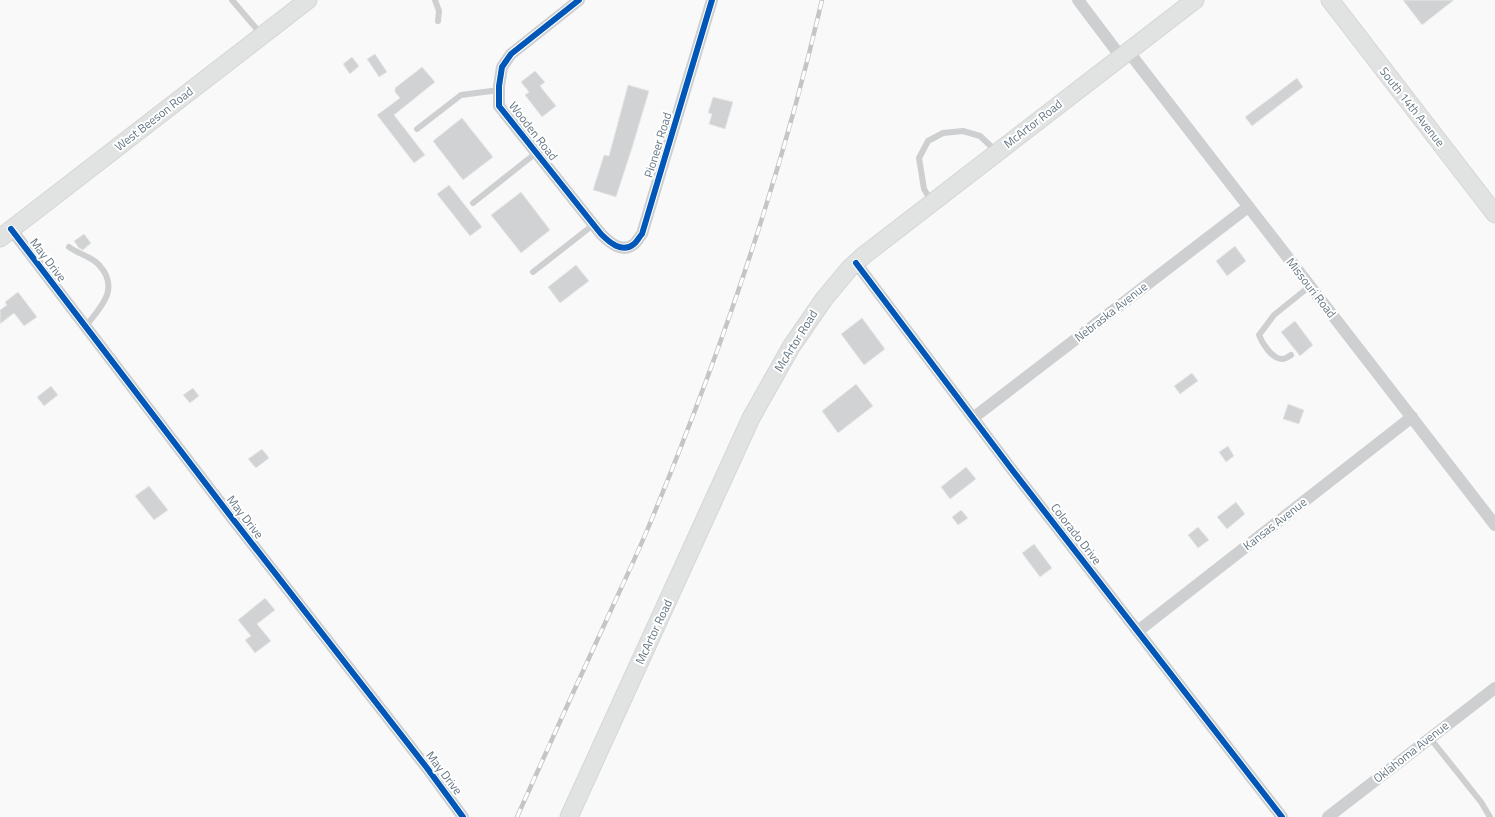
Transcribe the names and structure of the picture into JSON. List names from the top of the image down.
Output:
{
  "streets": {
    "main road": ["South 14th Avenue", "West Beeson Road", "McArtor Road"],
    "street": [
      "Wooden Road",
      "Pioneer Road",
      "May Drive",
      "Missouri Road",
      "Nebraska Avenue",
      "Kansas Avenue",
      "Colorado Drive",
      "Oklahoma Avenue"
    ]
  },
  "crossings": [
    ["West Beeson Road", "May Drive"],
    ["McArtor Road", "Missouri Road"],
    ["McArtor Road", "Colorado Drive"],
    ["Wooden Road", "Pioneer Road"],
    ["Missouri Road", "Nebraska Avenue"],
    ["Missouri Road", "Kansas Avenue"],
    ["Nebraska Avenue", "Colorado Drive"],
    ["Kansas Avenue", "Colorado Drive"]
  ]
}
